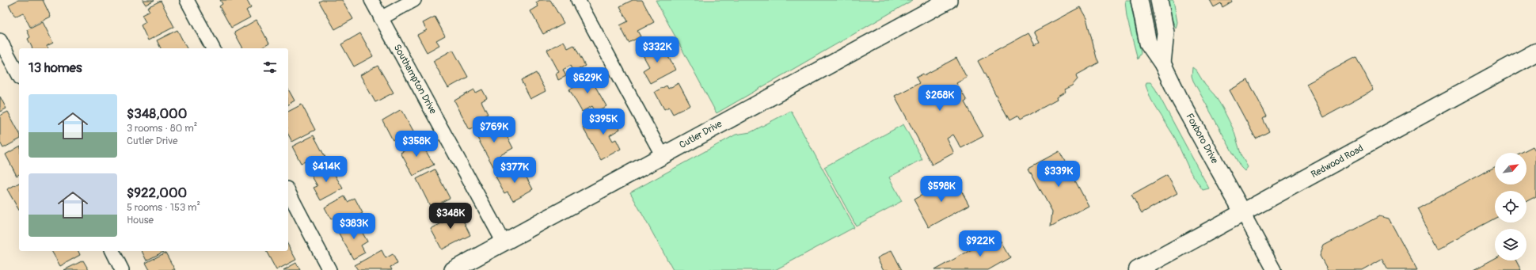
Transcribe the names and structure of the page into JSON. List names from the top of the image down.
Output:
{
  "streets": {
    "main road": ["Redwood Road"],
    "street": ["Southampton Drive", "Cutler Drive", "Foxboro Drive"]
  },
  "crossings": [
    ["Southampton Drive", "Cutler Drive"],
    ["Foxboro Drive", "Redwood Road"]
  ],
  "north": "top right",
  "page": {
    "price": [
      "$332K",
      "$629K",
      "$268K",
      "$395K",
      "$769K",
      "$358K",
      "$414K",
      "$377K",
      "$339K",
      "$598K",
      "$348K",
      "$383K",
      "$922K"
    ],
    "heading": "13 homes",
    "list": [
      {
        "name": "$348,000",
        "note": "3 rooms · 80 m² · Cutler Drive"
      },
      {
        "name": "$922,000",
        "note": "5 rooms · 153 m² · House"
      }
    ]
  }
}
